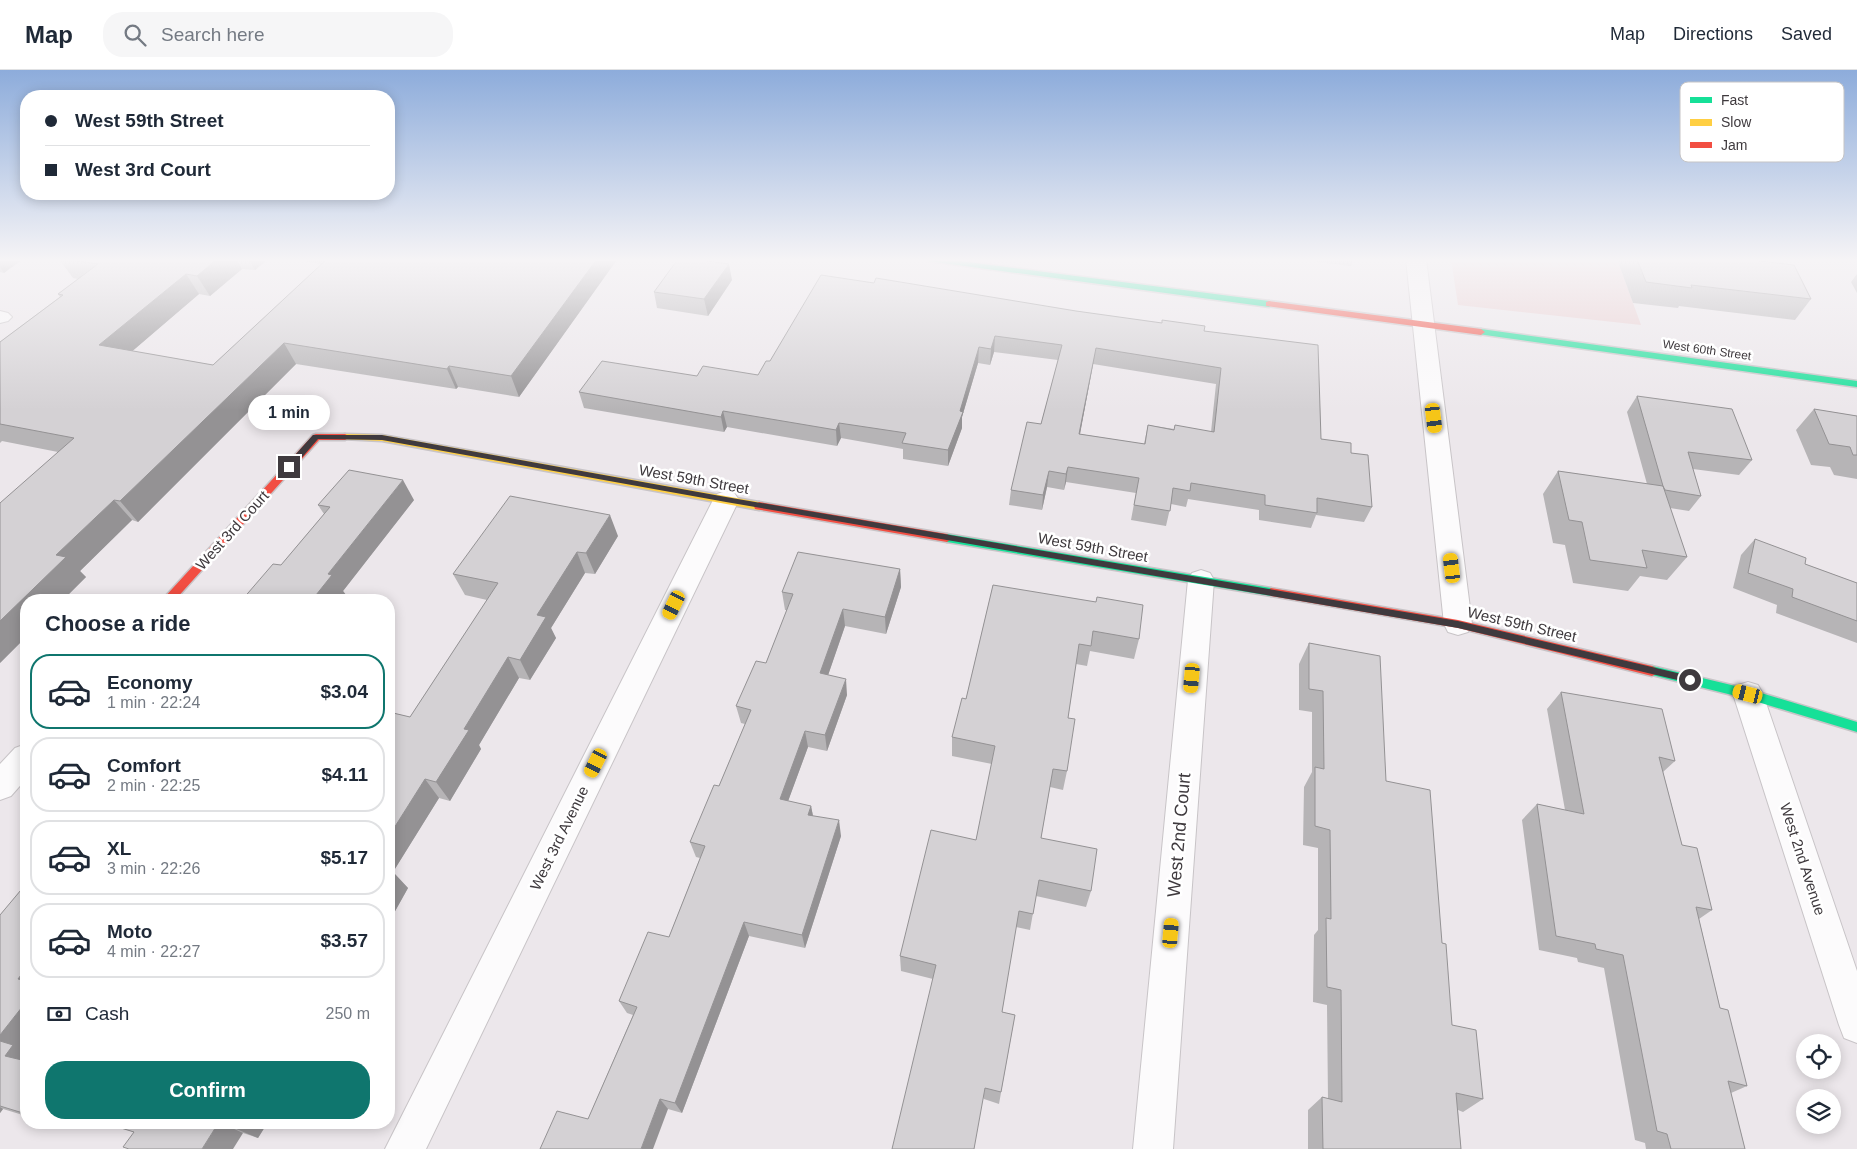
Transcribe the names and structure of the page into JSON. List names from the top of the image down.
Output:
{
  "streets": {
    "street": [
      "West 60th Street",
      "West 59th Street",
      "West 3rd Court",
      "West 2nd Court",
      "West 3rd Avenue",
      "West 2nd Avenue"
    ]
  },
  "crossings": [
    ["West 59th Street", "West 3rd Court"],
    ["West 59th Street", "West 2nd Court"],
    ["West 59th Street", "West 3rd Avenue"],
    ["West 59th Street", "West 2nd Avenue"]
  ],
  "legend": ["Fast", "Slow", "Jam"],
  "page": {
    "header": "Map",
    "search": "Search here",
    "nav": ["Map", "Directions", "Saved"],
    "banner": ["West 59th Street", "West 3rd Court"],
    "bubble": "1 min",
    "heading": "Choose a ride",
    "list": [
      {
        "name": "Economy",
        "note": "1 min · 22:24",
        "value": "$3.04"
      },
      {
        "name": "Comfort",
        "note": "2 min · 22:25",
        "value": "$4.11"
      },
      {
        "name": "XL",
        "note": "3 min · 22:26",
        "value": "$5.17"
      },
      {
        "name": "Moto",
        "note": "4 min · 22:27",
        "value": "$3.57"
      }
    ],
    "pay": ["Cash", "250 m"],
    "buttons": "Confirm"
  }
}
